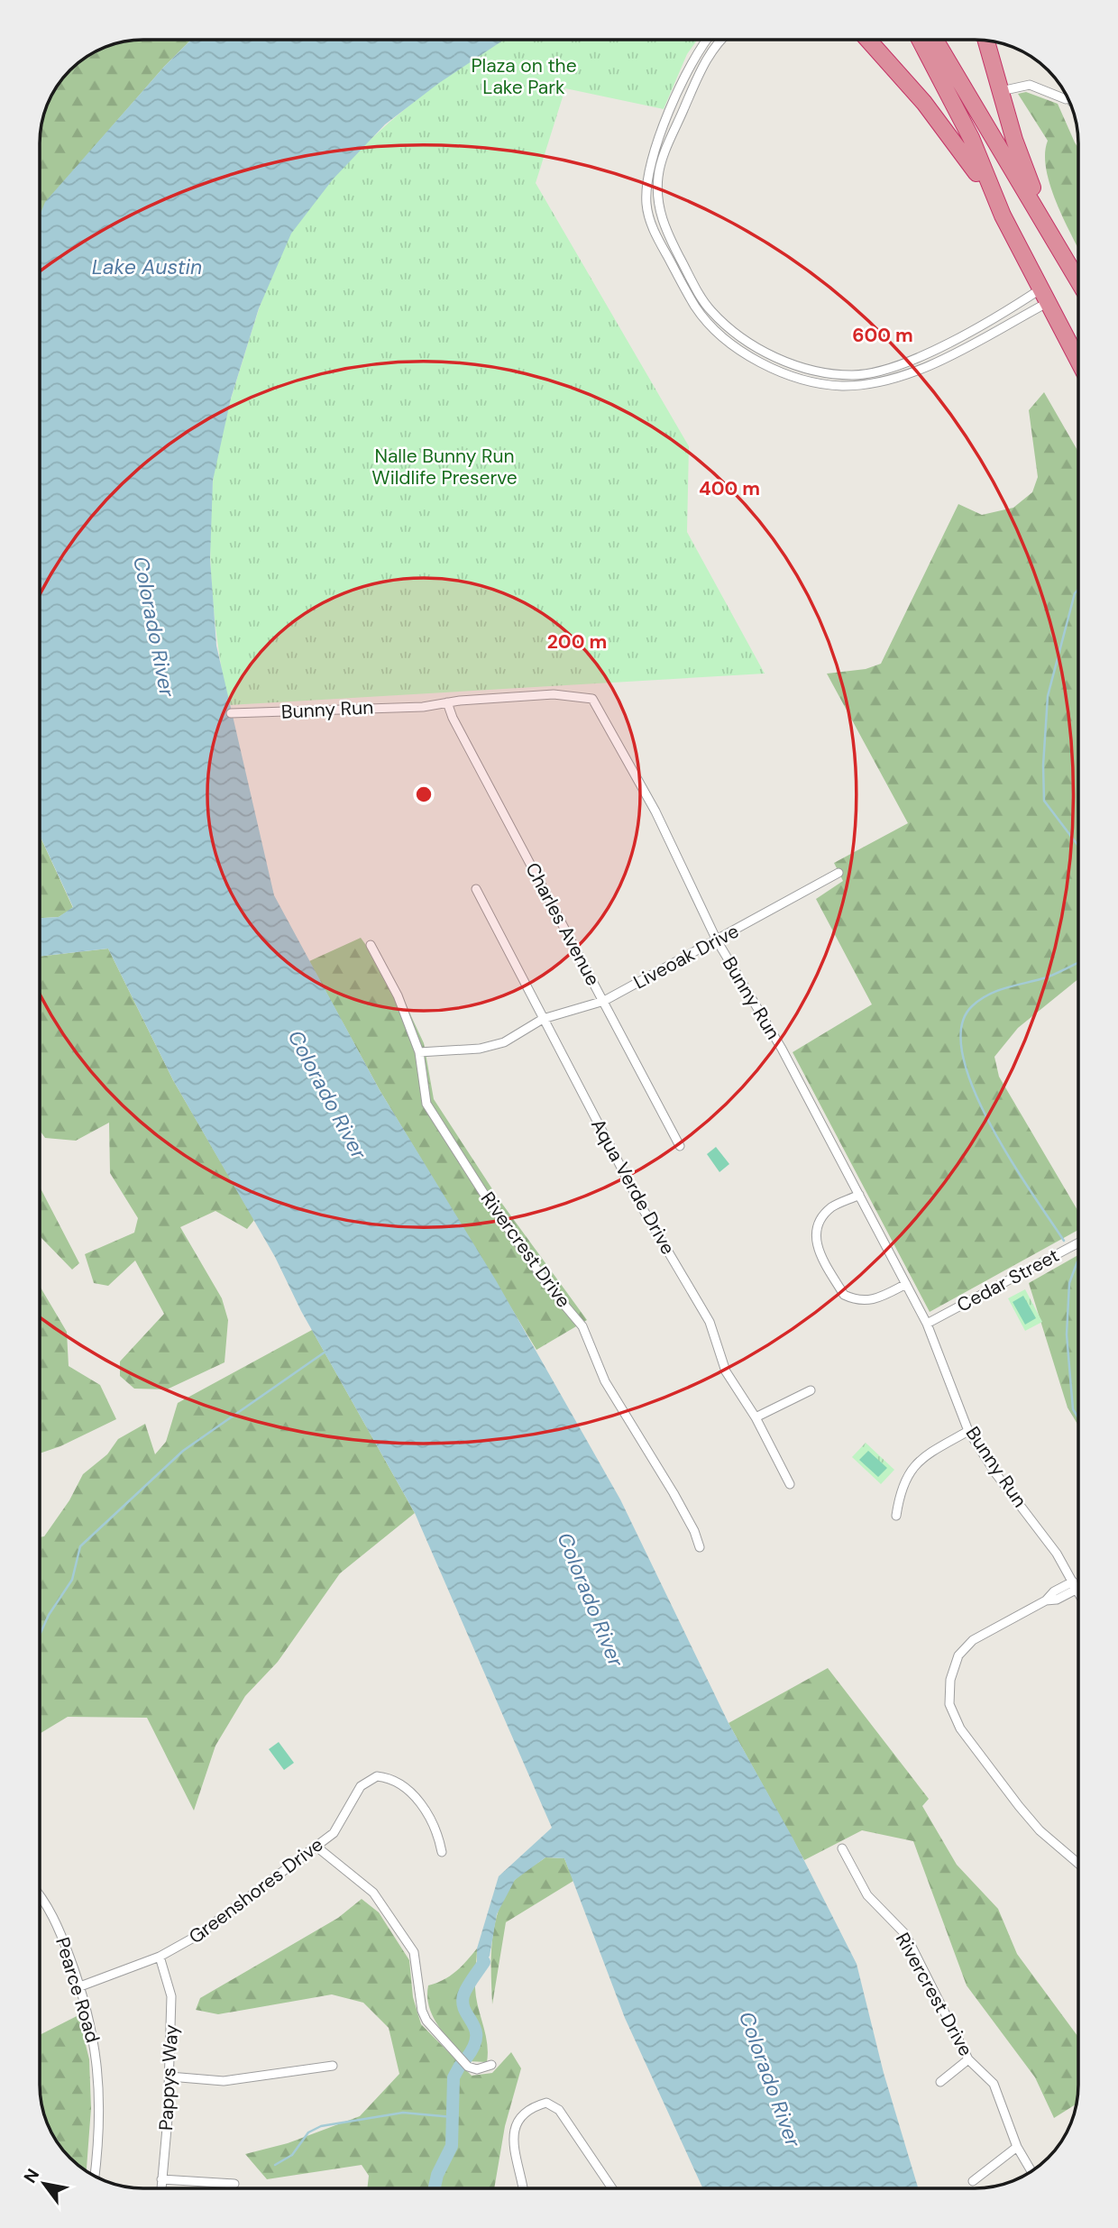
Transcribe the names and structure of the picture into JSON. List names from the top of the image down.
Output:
{
  "streets": {
    "street": [
      "Bunny Run",
      "Charles Avenue",
      "Liveoak Drive",
      "Aqua Verde Drive",
      "Rivercrest Drive",
      "Cedar Street",
      "Greenshores Drive",
      "Pearce Road",
      "Pappys Way"
    ]
  },
  "crossings": [
    ["Bunny Run", "Charles Avenue"],
    ["Bunny Run", "Liveoak Drive"],
    ["Bunny Run", "Cedar Street"],
    ["Charles Avenue", "Liveoak Drive"],
    ["Liveoak Drive", "Aqua Verde Drive"],
    ["Liveoak Drive", "Rivercrest Drive"],
    ["Greenshores Drive", "Pearce Road"],
    ["Greenshores Drive", "Pappys Way"]
  ],
  "water": ["Lake Austin", "Colorado River"],
  "parks": ["Plaza on the Lake Park", "Nalle Bunny Run Wildlife Preserve"],
  "north": "top left",
  "rings": ["600 m", "400 m", "200 m"]
}
